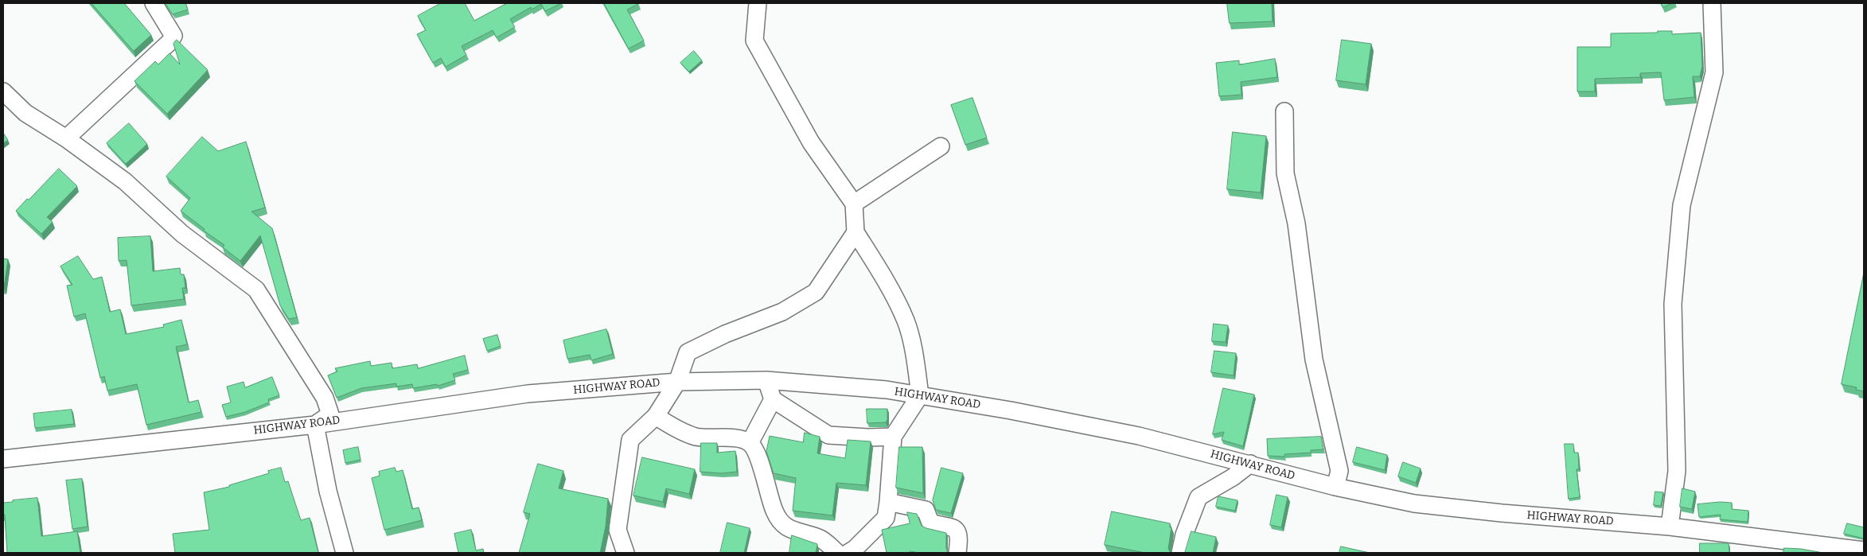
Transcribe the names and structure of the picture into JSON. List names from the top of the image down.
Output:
{
  "streets": {
    "street": ["HIGHWAY ROAD"]
  }
}
